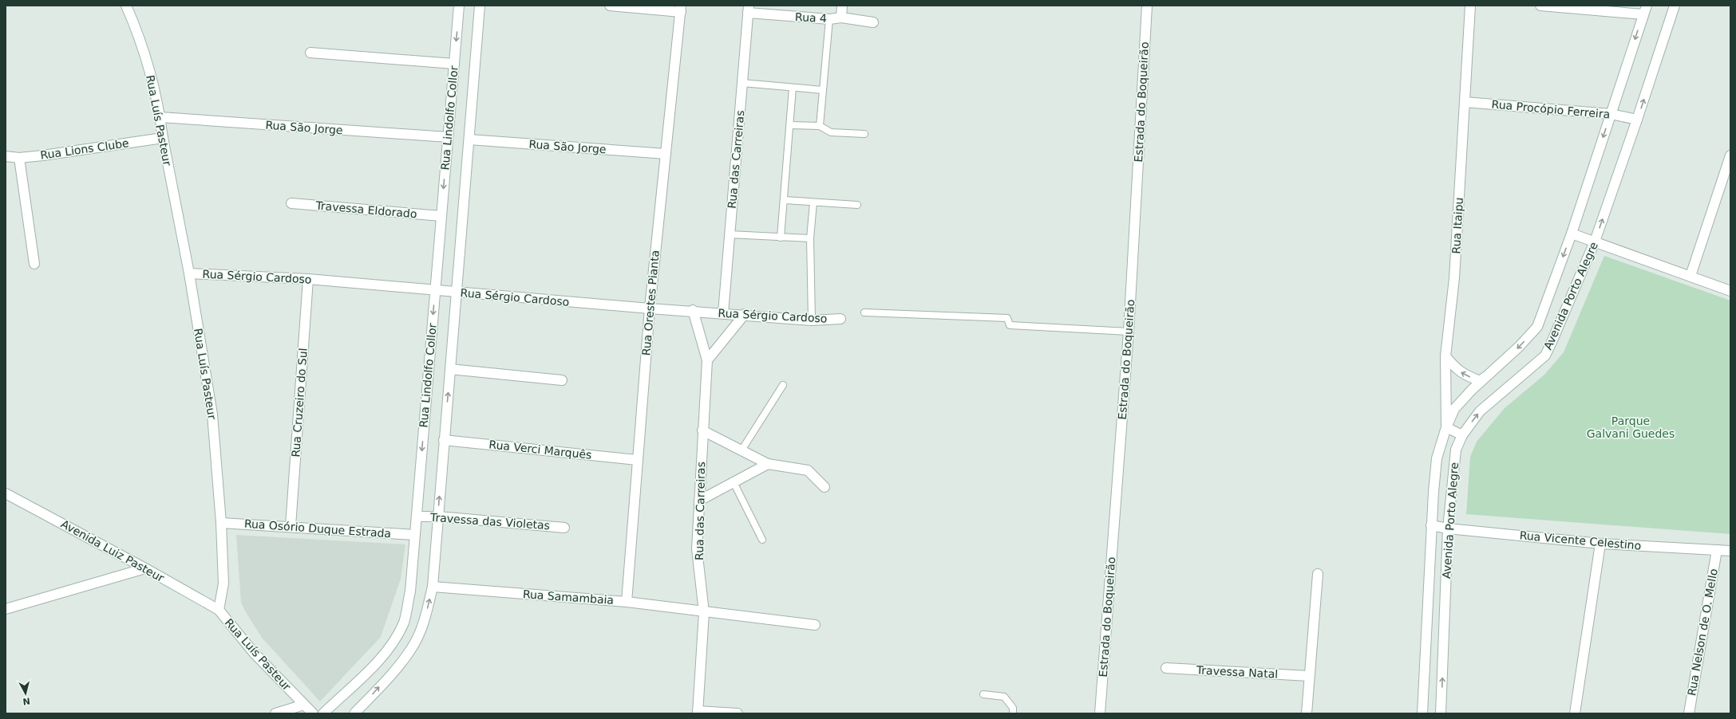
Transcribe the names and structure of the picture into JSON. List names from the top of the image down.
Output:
{
  "streets": {
    "street": [
      "Rua 4",
      "Estrada do Boqueirão",
      "Rua Procópio Ferreira",
      "Rua Lindolfo Collor",
      "Rua Luís Pasteur",
      "Rua São Jorge",
      "Rua Lions Clube",
      "Rua das Carreiras",
      "Travessa Eldorado",
      "Rua Itaipu",
      "Rua Sérgio Cardoso",
      "Avenida Porto Alegre",
      "Rua Orestes Pianta",
      "Rua Cruzeiro do Sul",
      "Rua Verci Marquês",
      "Travessa das Violetas",
      "Rua Osório Duque Estrada",
      "Rua Vicente Celestino",
      "Avenida Luiz Pasteur",
      "Rua Samambaia",
      "Rua Nelson de O. Mello",
      "Travessa Natal"
    ]
  },
  "crossings": [
    ["Rua 4", "Rua das Carreiras"],
    ["Rua Procópio Ferreira", "Rua Itaipu"],
    ["Rua Procópio Ferreira", "Avenida Porto Alegre"],
    ["Rua Lindolfo Collor", "Rua São Jorge"],
    ["Rua Lindolfo Collor", "Travessa Eldorado"],
    ["Rua Lindolfo Collor", "Rua Sérgio Cardoso"],
    ["Rua Lindolfo Collor", "Rua Verci Marquês"],
    ["Rua Lindolfo Collor", "Travessa das Violetas"],
    ["Rua Lindolfo Collor", "Rua Osório Duque Estrada"],
    ["Rua Lindolfo Collor", "Rua Samambaia"],
    ["Rua Luís Pasteur", "Rua São Jorge"],
    ["Rua Luís Pasteur", "Rua Lions Clube"],
    ["Rua Luís Pasteur", "Rua Sérgio Cardoso"],
    ["Rua Luís Pasteur", "Rua Osório Duque Estrada"],
    ["Rua Luís Pasteur", "Avenida Luiz Pasteur"],
    ["Rua São Jorge", "Rua Orestes Pianta"],
    ["Rua das Carreiras", "Rua Sérgio Cardoso"],
    ["Rua das Carreiras", "Rua Samambaia"],
    ["Rua Itaipu", "Avenida Porto Alegre"],
    ["Rua Sérgio Cardoso", "Rua Orestes Pianta"],
    ["Rua Sérgio Cardoso", "Rua Cruzeiro do Sul"],
    ["Avenida Porto Alegre", "Rua Vicente Celestino"],
    ["Rua Orestes Pianta", "Rua Verci Marquês"],
    ["Rua Orestes Pianta", "Rua Samambaia"],
    ["Rua Cruzeiro do Sul", "Rua Osório Duque Estrada"],
    ["Rua Vicente Celestino", "Rua Nelson de O. Mello"]
  ],
  "parks": ["Parque Galvani Guedes"],
  "north": "bottom"
}
